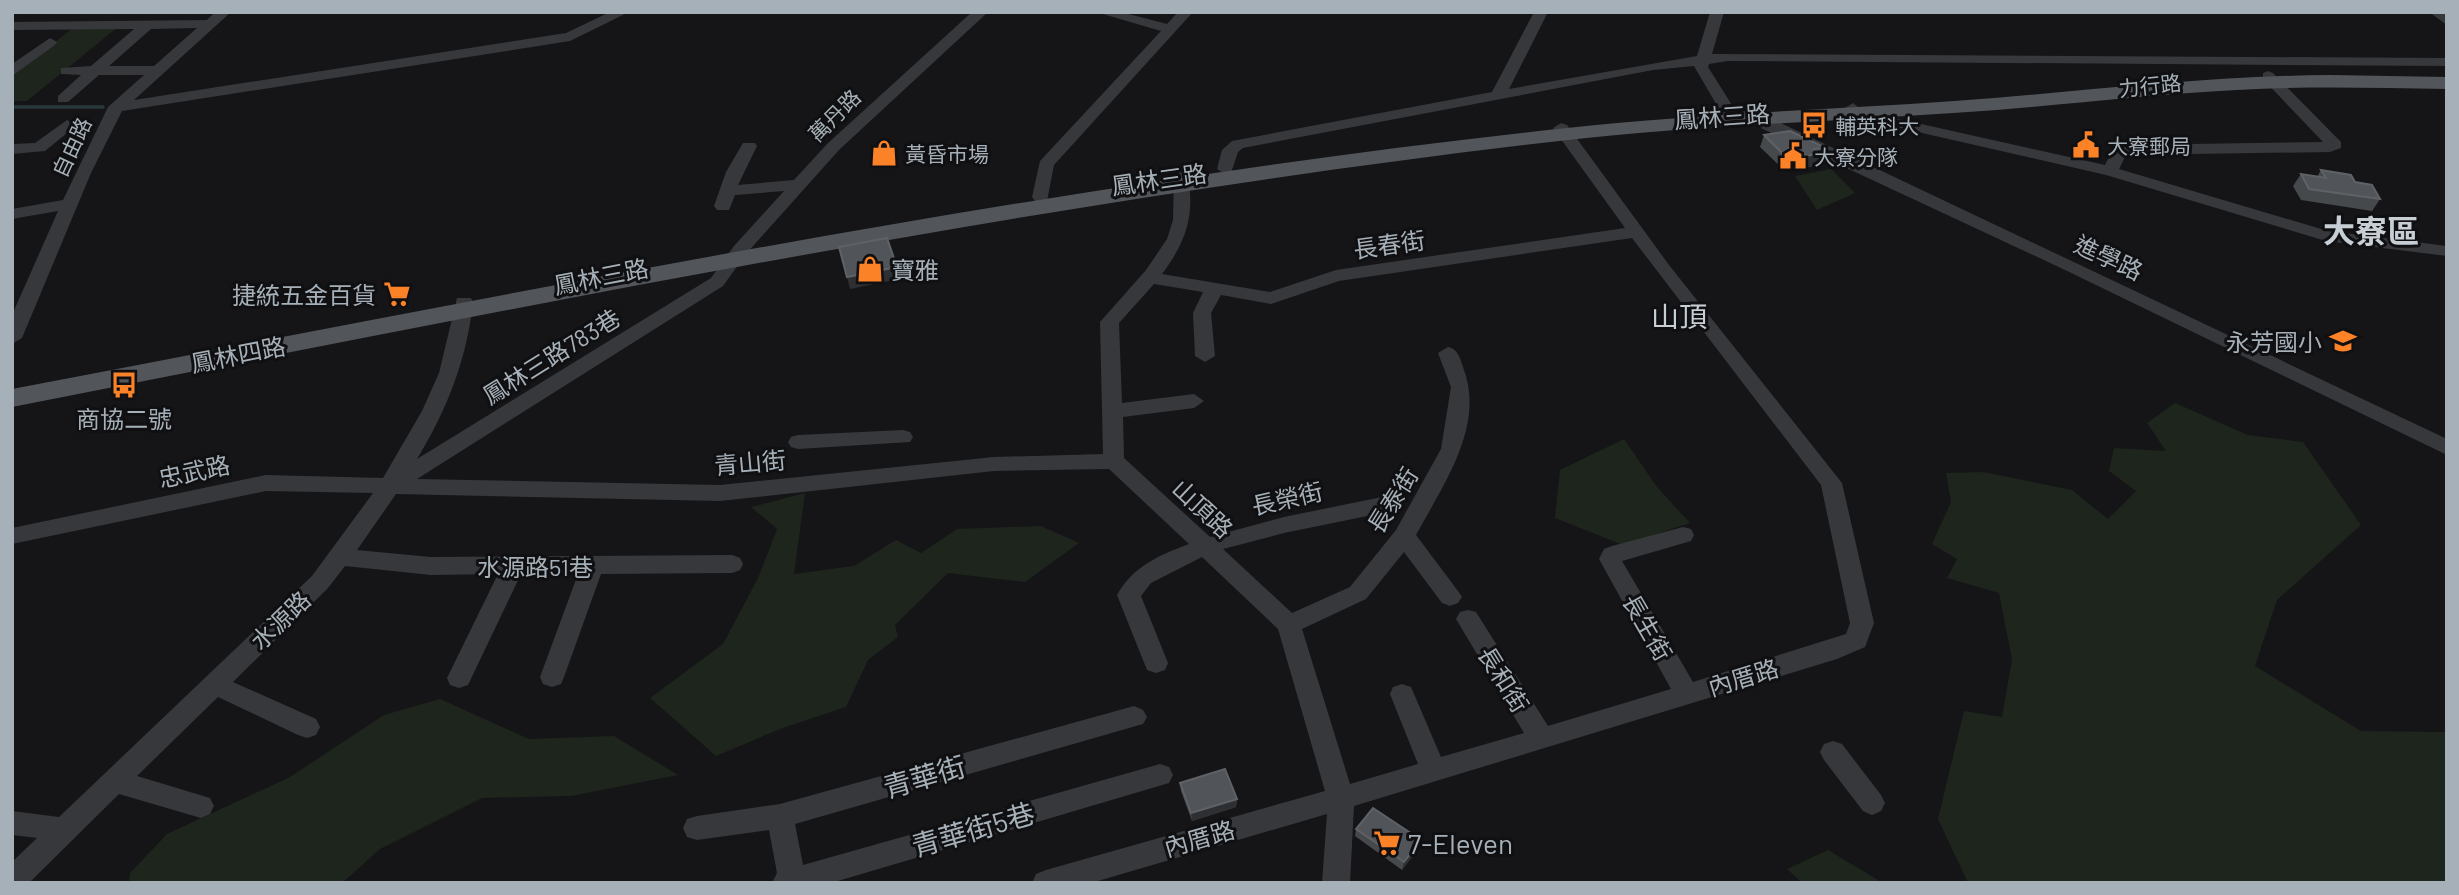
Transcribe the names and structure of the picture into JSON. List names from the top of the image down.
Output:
{
  "streets": {
    "main road": ["力行路", "鳳林三路", "鳳林四路"],
    "street": [
      "萬丹路",
      "自由路",
      "長春街",
      "進學路",
      "鳳林三路783巷",
      "青山街",
      "忠武路",
      "長榮街",
      "長泰街",
      "山頂路",
      "水源路51巷",
      "水源路",
      "長生街",
      "內厝路",
      "長和街",
      "青華街",
      "青華街5巷"
    ]
  },
  "crossings": [
    ["力行路", "鳳林三路"],
    ["萬丹路", "鳳林三路"],
    ["萬丹路", "鳳林三路783巷"],
    ["鳳林三路", "進學路"],
    ["鳳林三路", "鳳林四路"],
    ["鳳林三路", "鳳林三路783巷"],
    ["鳳林三路", "水源路"],
    ["鳳林三路", "內厝路"],
    ["長春街", "內厝路"],
    ["鳳林四路", "水源路"],
    ["鳳林三路783巷", "青山街"],
    ["鳳林三路783巷", "忠武路"],
    ["鳳林三路783巷", "水源路"],
    ["青山街", "忠武路"],
    ["青山街", "山頂路"],
    ["青山街", "水源路"],
    ["忠武路", "水源路"],
    ["長榮街", "山頂路"],
    ["長泰街", "山頂路"],
    ["水源路51巷", "水源路"],
    ["長生街", "內厝路"],
    ["內厝路", "長和街"]
  ],
  "districts": ["大寮區", "山頂"],
  "places": {
    "bus stop": ["輔英科大", "商協二號"],
    "public building": ["大寮郵局", "大寮分隊"],
    "shop": ["黃昏市場", "寶雅"],
    "supermarket": ["捷統五金百貨", "7-Eleven"],
    "school or university": ["永芳國小"]
  }
}
